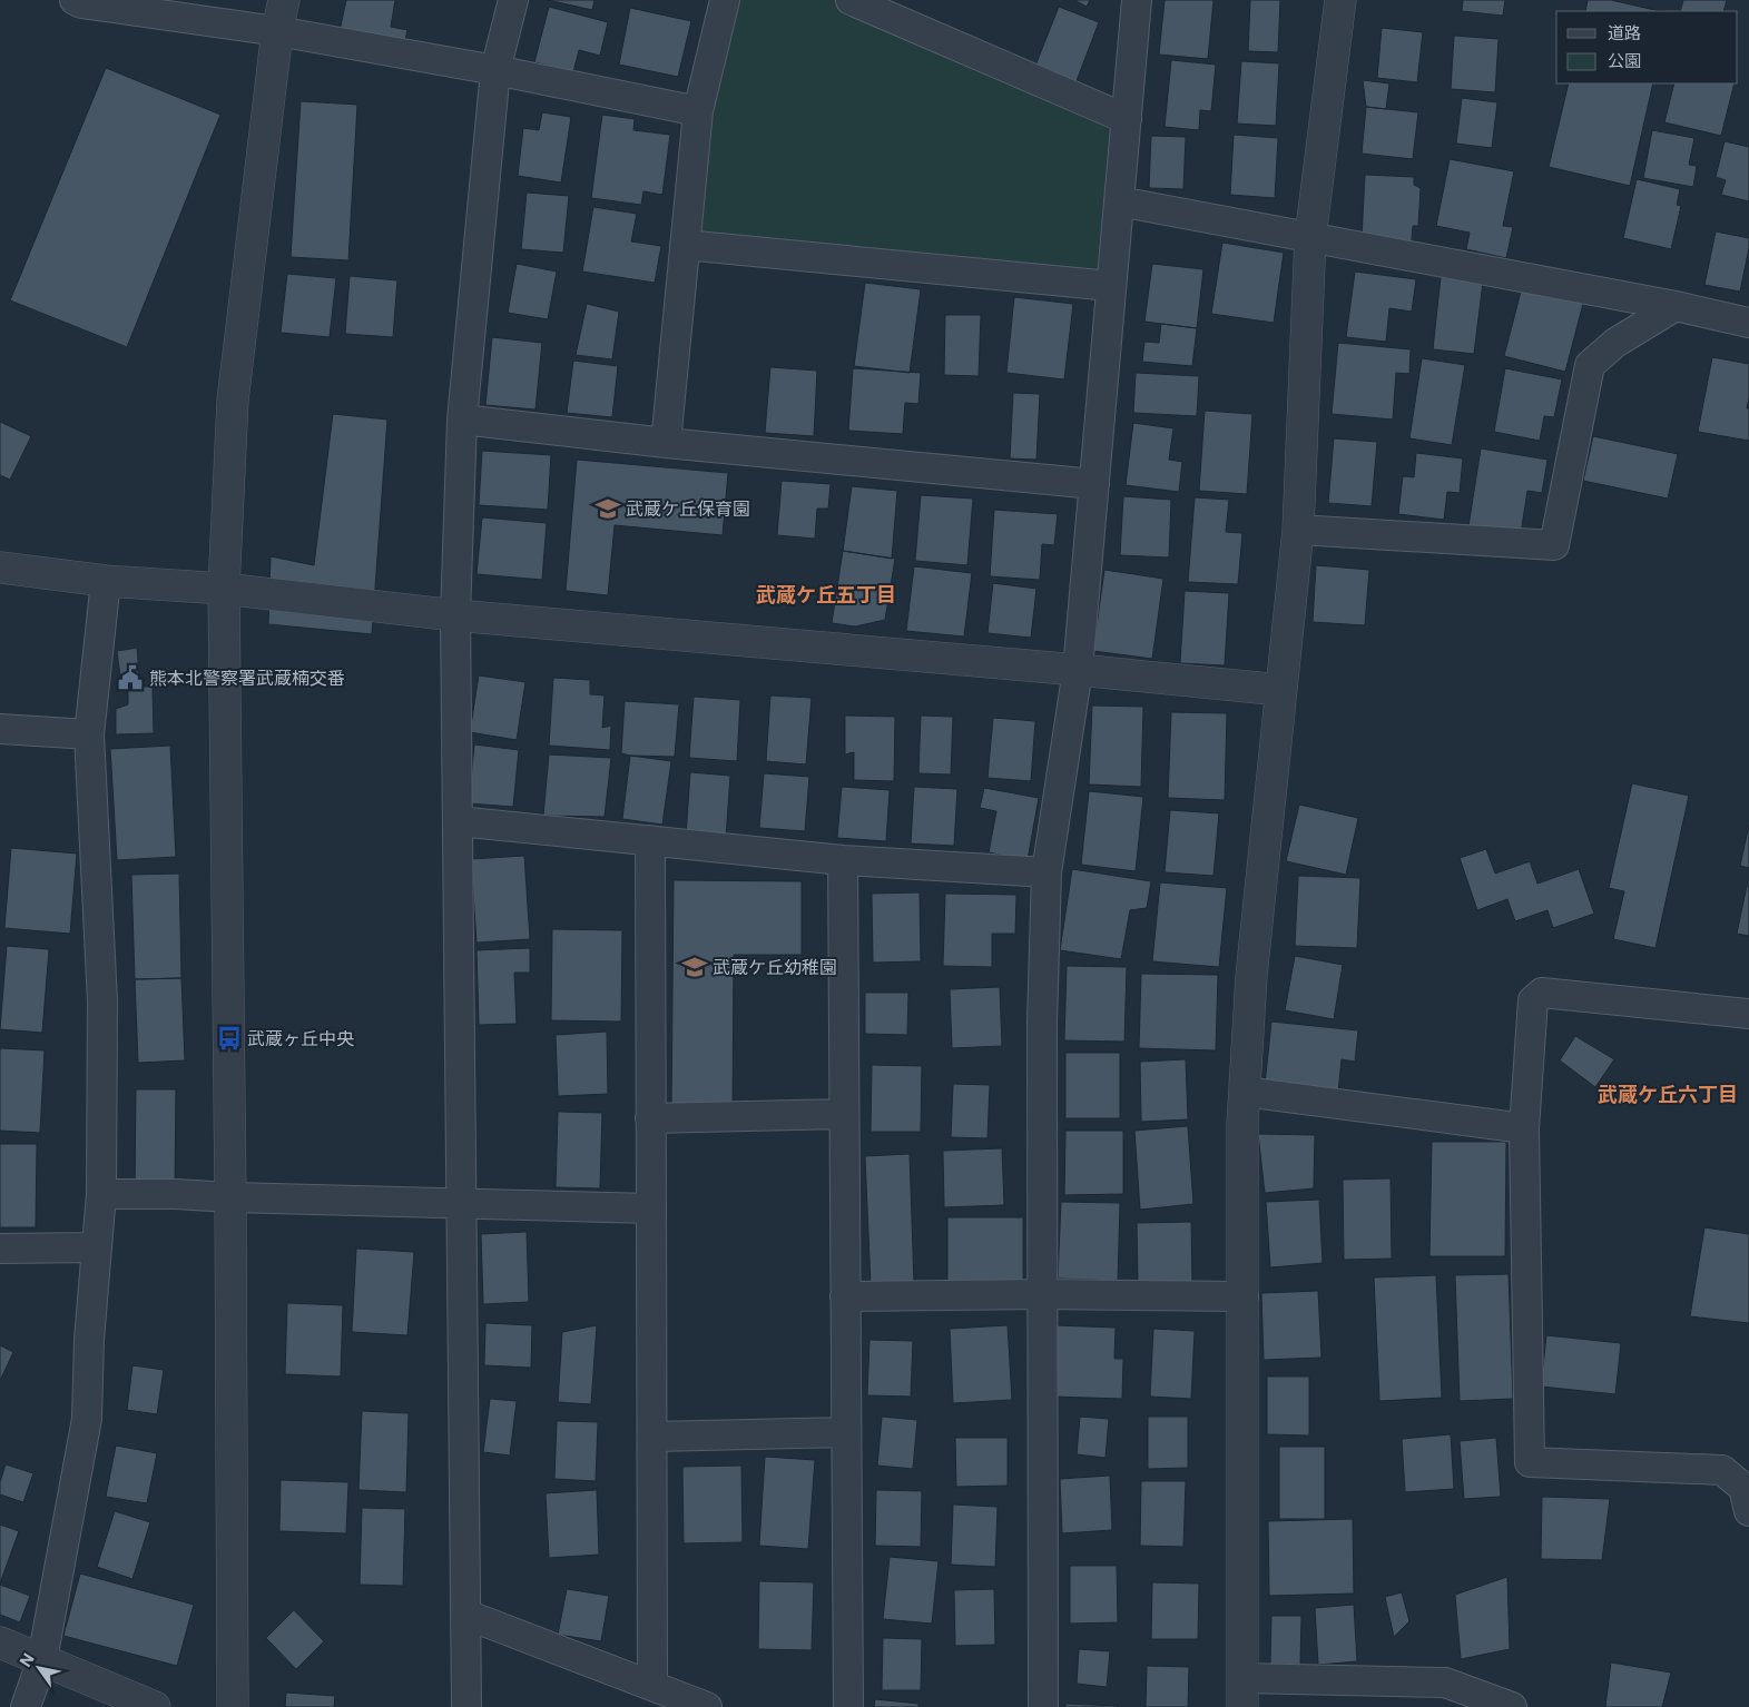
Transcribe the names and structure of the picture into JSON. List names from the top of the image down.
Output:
{
  "districts": ["武蔵ケ丘五丁目", "武蔵ケ丘六丁目"],
  "places": {
    "school or university": ["武蔵ケ丘保育園", "武蔵ケ丘幼稚園"],
    "public building": ["熊本北警察署武蔵楠交番"],
    "bus stop": ["武蔵ヶ丘中央"]
  },
  "legend": ["道路", "公園"],
  "north": "top left"
}
